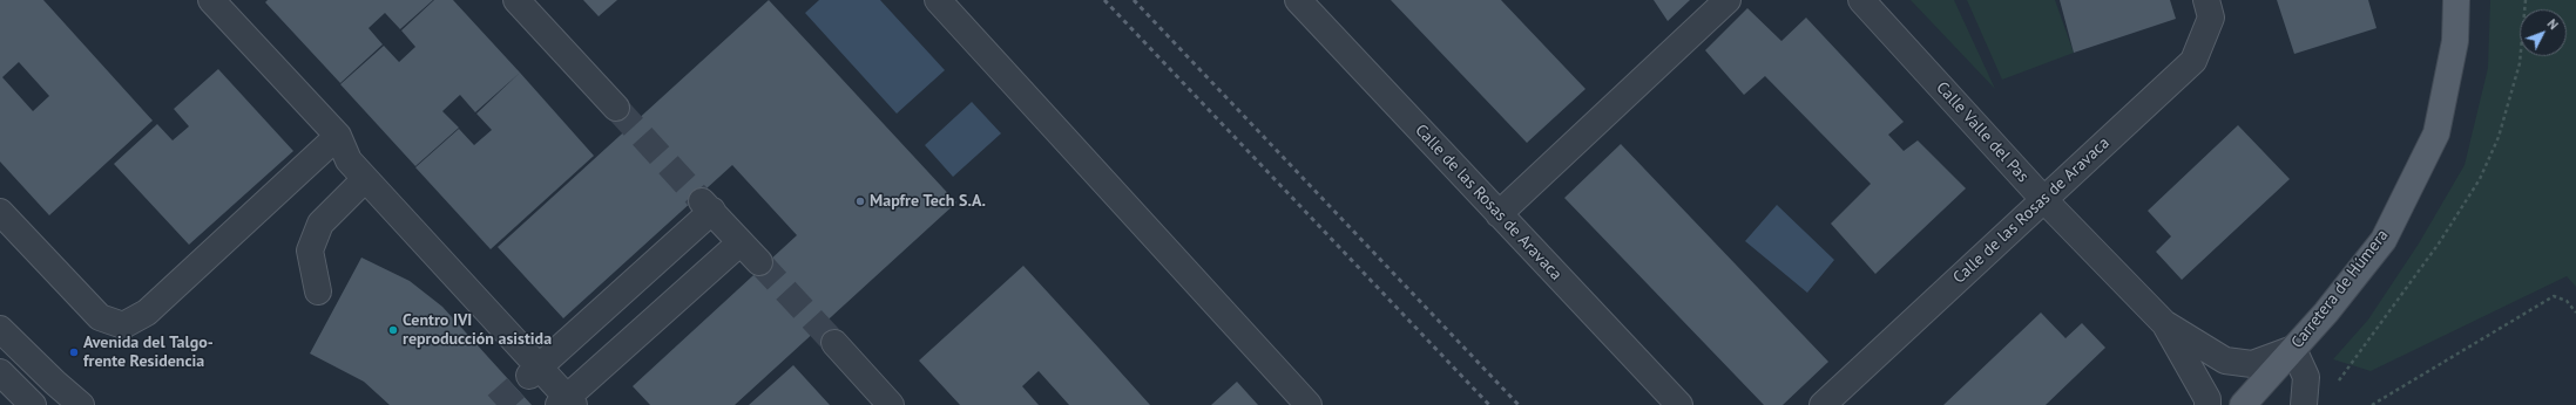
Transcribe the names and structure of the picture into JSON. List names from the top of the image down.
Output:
{
  "streets": {
    "main road": ["Carretera de Húmera"],
    "street": ["Calle Valle del Pas", "Calle de las Rosas de Aravaca"]
  },
  "crossings": [
    ["Calle Valle del Pas", "Calle de las Rosas de Aravaca"],
    ["Calle Valle del Pas", "Carretera de Húmera"]
  ],
  "places": ["Mapfre Tech S.A.", "Centro IVI reproducción asistida", "Avenida del Talgo- frente Residencia"],
  "north": "top right"
}
